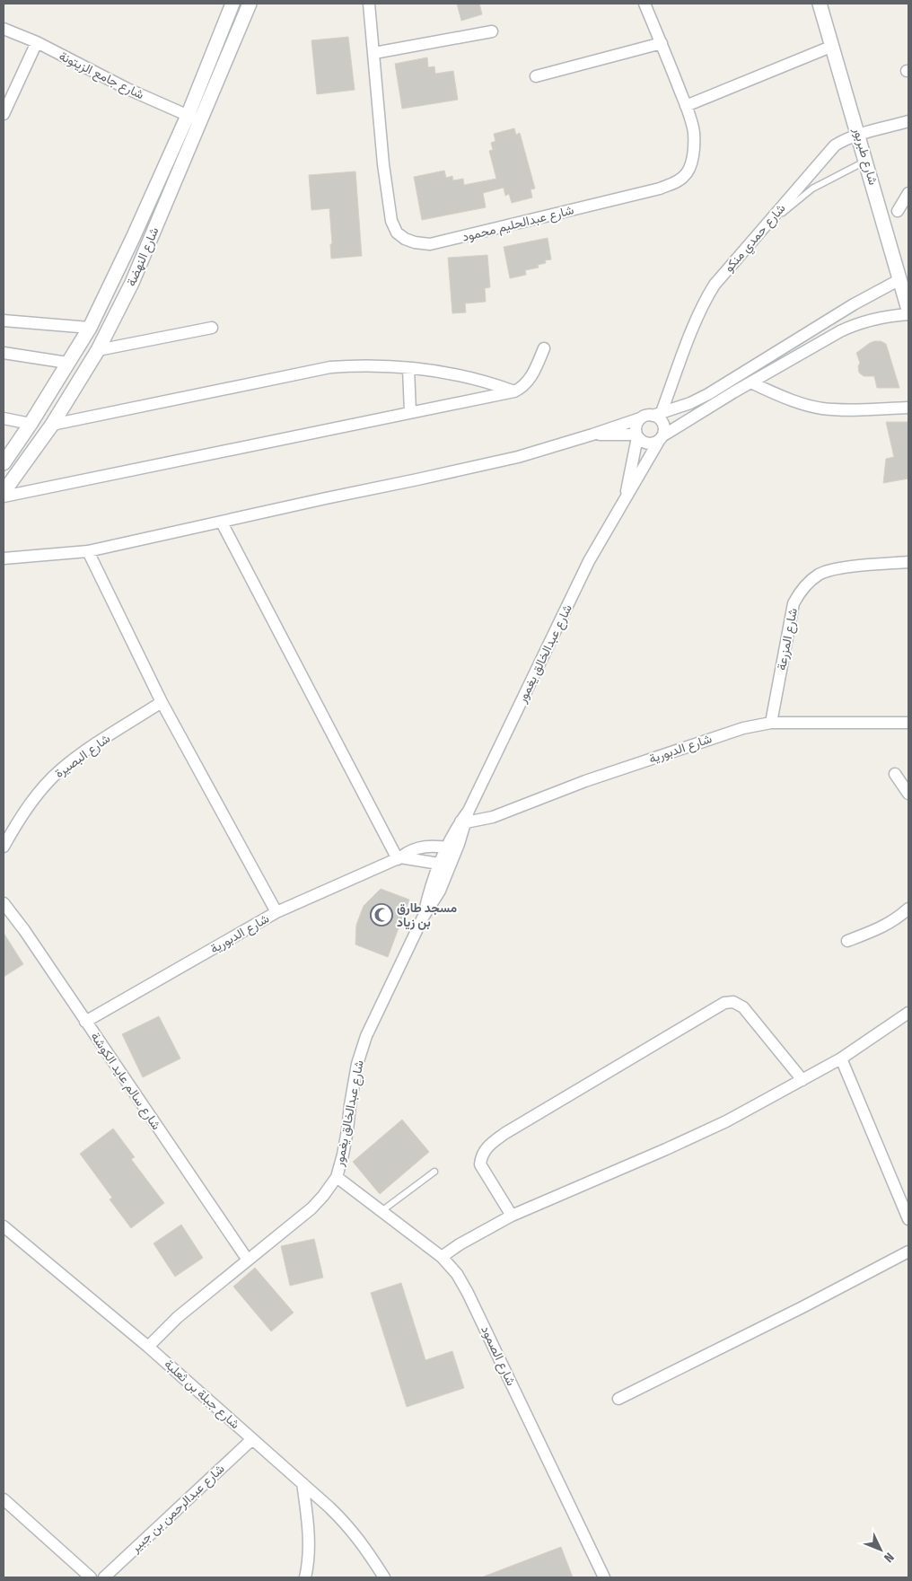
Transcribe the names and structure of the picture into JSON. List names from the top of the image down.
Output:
{
  "streets": {
    "street": [
      "شارع جامع الزيتونة",
      "شارع طبربور",
      "شارع عبدالحليم محمود",
      "شارع حمدي منكو",
      "شارع النهضة",
      "شارع المزرعة",
      "شارع عبدالخالق يغمور",
      "شارع الدبورية",
      "شارع البصيرة",
      "شارع سالم عايد الكوشة",
      "شارع الصمود",
      "شارع جبلة بن ثعلبة",
      "شارع عبدالرحمن بن جبير"
    ]
  },
  "crossings": [
    ["شارع جامع الزيتونة", "شارع النهضة"],
    ["شارع طبربور", "شارع حمدي منكو"],
    ["شارع حمدي منكو", "شارع عبدالخالق يغمور"],
    ["شارع المزرعة", "شارع الدبورية"],
    ["شارع عبدالخالق يغمور", "شارع الدبورية"],
    ["شارع عبدالخالق يغمور", "شارع سالم عايد الكوشة"],
    ["شارع عبدالخالق يغمور", "شارع الصمود"],
    ["شارع عبدالخالق يغمور", "شارع جبلة بن ثعلبة"],
    ["شارع الدبورية", "شارع سالم عايد الكوشة"],
    ["شارع جبلة بن ثعلبة", "شارع عبدالرحمن بن جبير"]
  ],
  "places": {
    "mosque": ["مسجد طارق بن زياد"]
  },
  "north": "bottom right"
}
